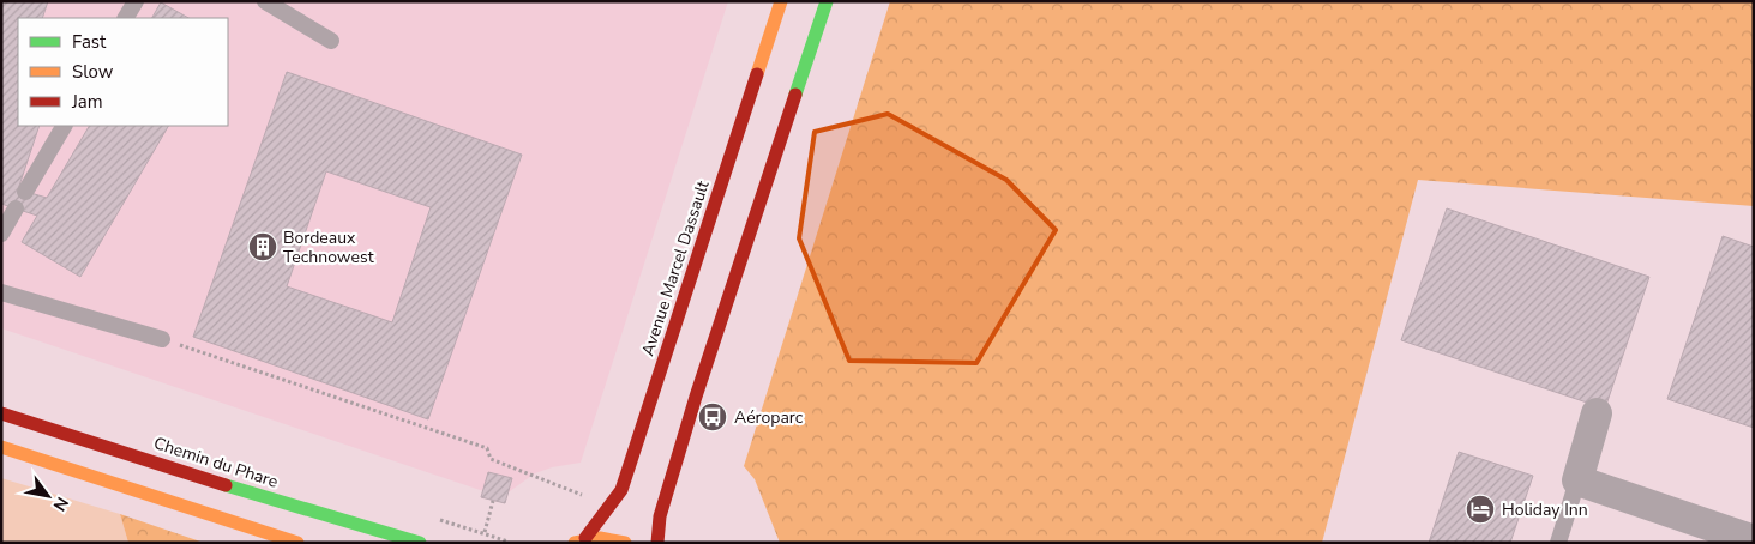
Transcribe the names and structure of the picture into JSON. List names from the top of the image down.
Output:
{
  "streets": {
    "main road": ["Avenue Marcel Dassault", "Chemin du Phare"]
  },
  "places": {
    "building": ["Bordeaux Technowest"],
    "bus stop": ["Aéroparc"],
    "hotel": ["Holiday Inn"]
  },
  "legend": ["Fast", "Slow", "Jam"],
  "north": "bottom right"
}
